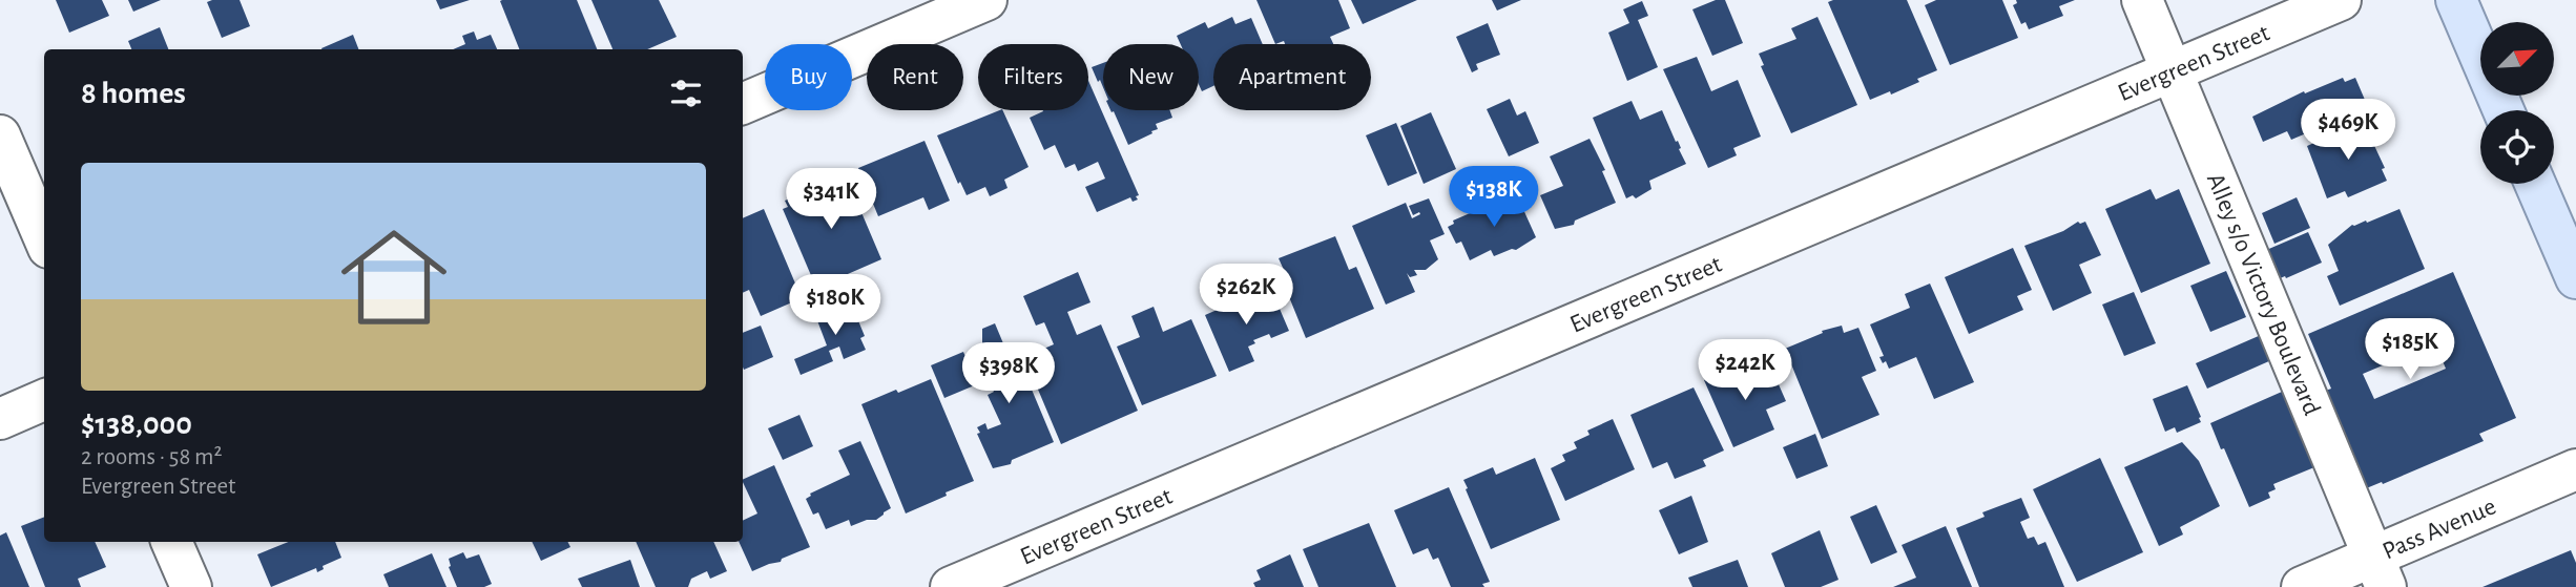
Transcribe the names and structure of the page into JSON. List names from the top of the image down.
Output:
{
  "streets": {
    "street": ["Evergreen Street", "Alley s/o Victory Boulevard", "Pass Avenue"]
  },
  "crossings": [
    ["Evergreen Street", "Alley s/o Victory Boulevard"],
    ["Alley s/o Victory Boulevard", "Pass Avenue"]
  ],
  "north": "top right",
  "page": {
    "chip": [
      "Buy",
      "Rent",
      "Filters",
      "New",
      "Apartment"
    ],
    "heading": "8 homes",
    "price": [
      "$469K",
      "$138K",
      "$341K",
      "$262K",
      "$180K",
      "$185K",
      "$242K",
      "$398K"
    ],
    "list": [
      {
        "name": "$138,000",
        "note": "2 rooms · 58 m² · Evergreen Street"
      }
    ]
  }
}
